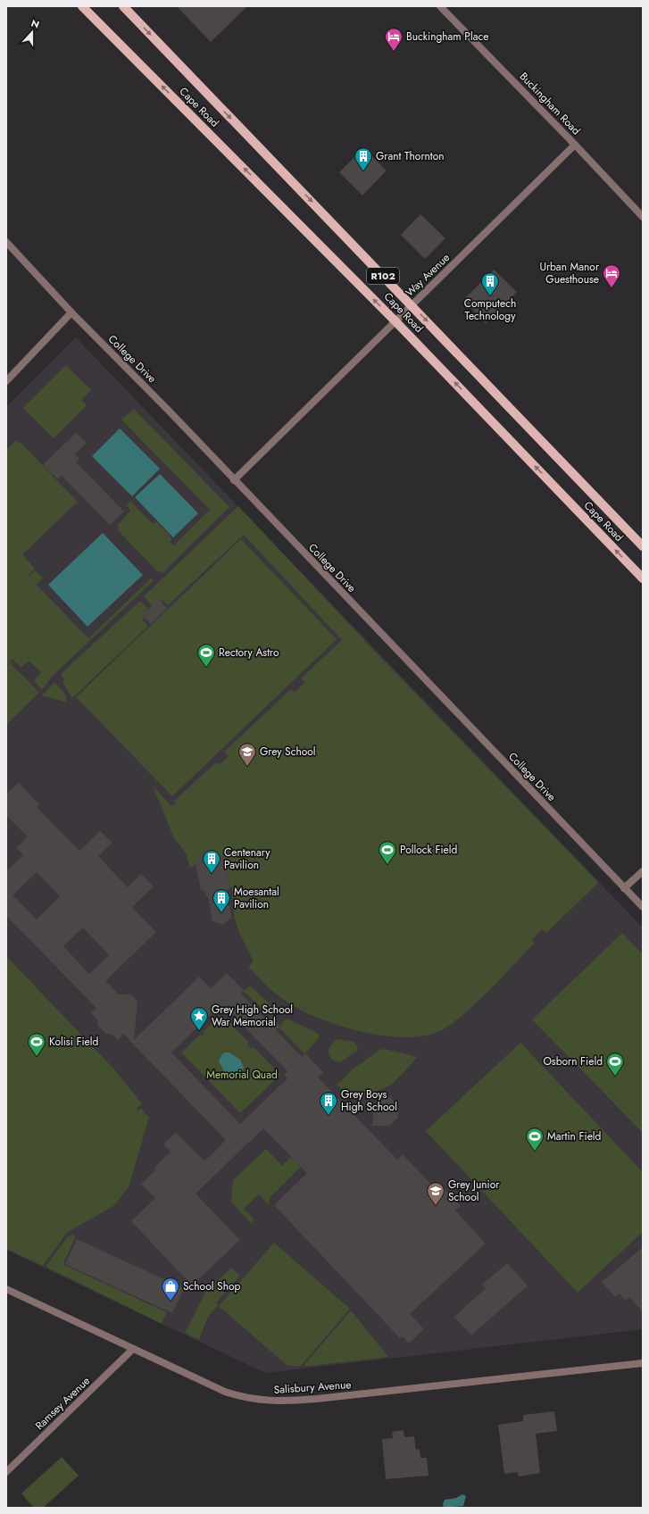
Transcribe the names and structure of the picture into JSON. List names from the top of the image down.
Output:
{
  "streets": {
    "main road": ["Cape Road", "R102"],
    "street": [
      "Buckingham Road",
      "Way Avenue",
      "College Drive",
      "Salisbury Avenue",
      "Ramsey Avenue"
    ]
  },
  "crossings": [
    ["Buckingham Road", "Way Avenue"],
    ["Cape Road", "Way Avenue"],
    ["Way Avenue", "College Drive"],
    ["Salisbury Avenue", "Ramsey Avenue"]
  ],
  "parks": ["Memorial Quad"],
  "places": {
    "hotel": ["Buckingham Place", "Urban Manor Guesthouse"],
    "building": [
      "Grant Thornton",
      "Computech Technology",
      "Centenary Pavilion",
      "Moesantal Pavilion",
      "Grey Boys High School"
    ],
    "sports": [
      "Rectory Astro",
      "Pollock Field",
      "Kolisi Field",
      "Osborn Field",
      "Martin Field"
    ],
    "school or university": ["Grey School", "Grey Junior School"],
    "place": ["Grey High School War Memorial"],
    "shop": ["School Shop"]
  },
  "north": "top"
}
